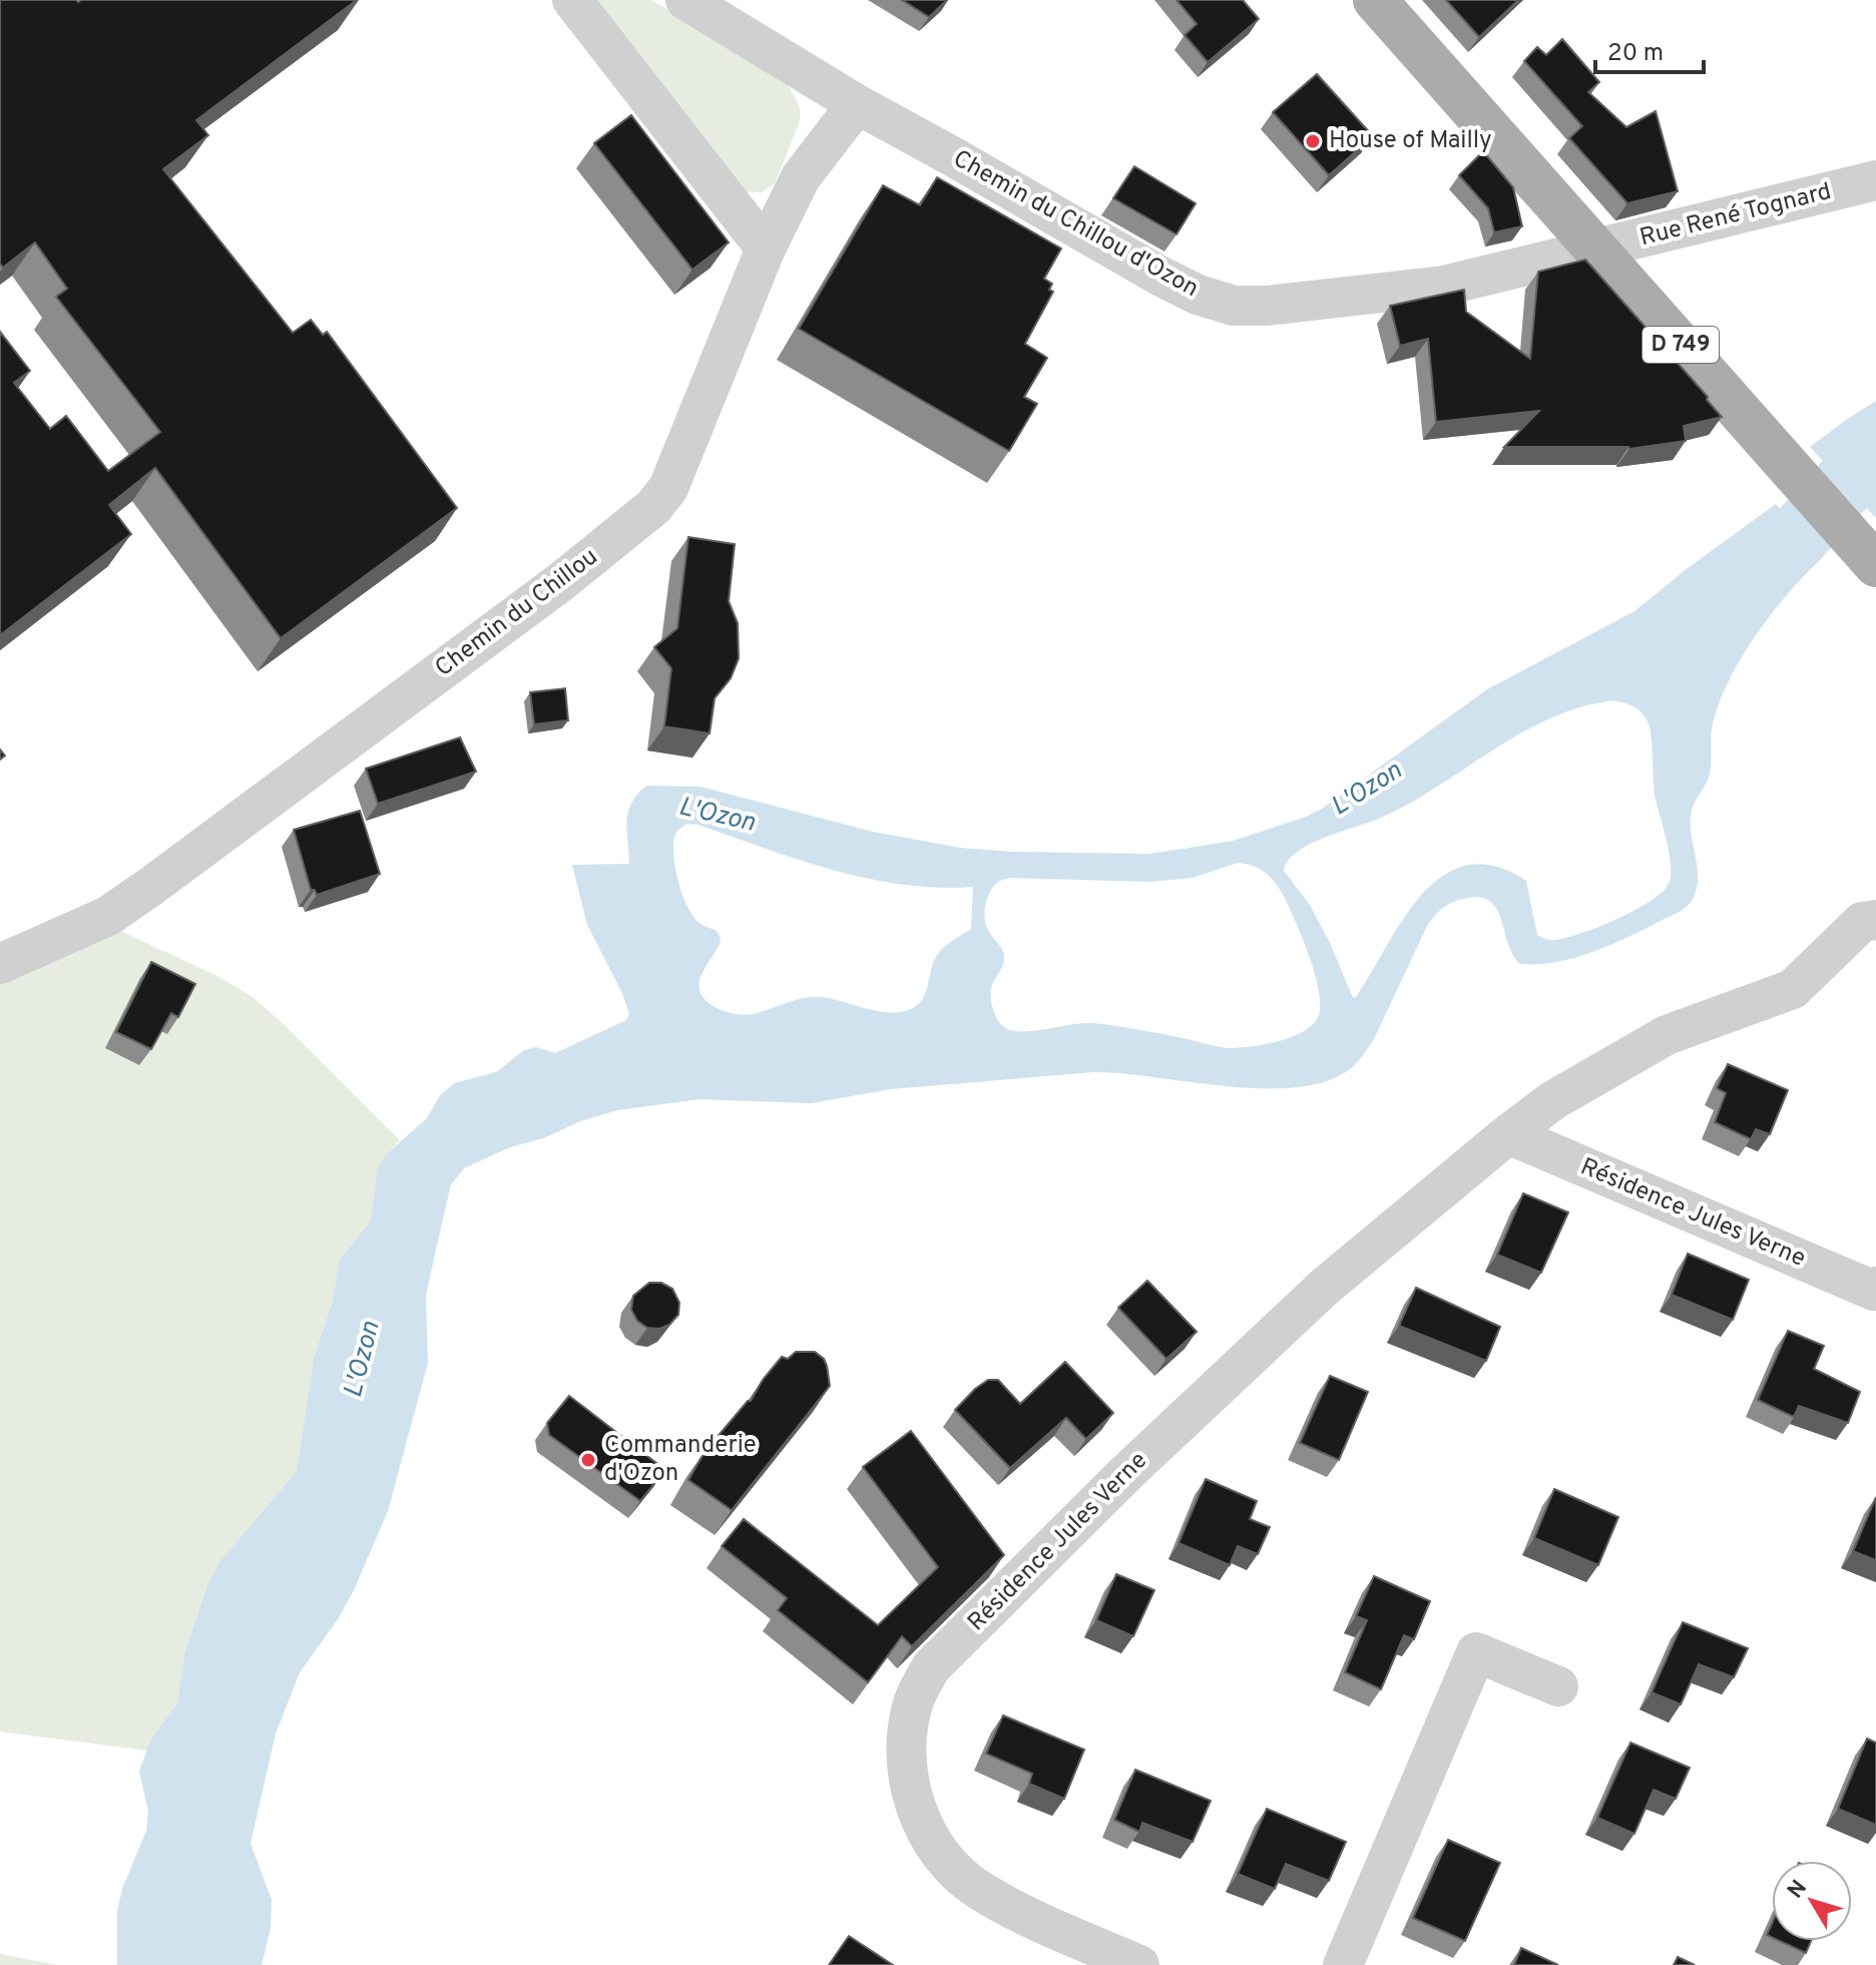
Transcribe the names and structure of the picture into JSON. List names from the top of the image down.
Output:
{
  "streets": {
    "main road": ["D 749"],
    "street": [
      "Rue René Tognard",
      "Chemin du Chillou d'Ozon",
      "Chemin du Chillou",
      "Résidence Jules Verne"
    ]
  },
  "crossings": [
    ["Rue René Tognard", "Chemin du Chillou d'Ozon"],
    ["Rue René Tognard", "D 749"],
    ["Chemin du Chillou d'Ozon", "D 749"],
    ["Chemin du Chillou d'Ozon", "Chemin du Chillou"]
  ],
  "water": ["L'Ozon"],
  "places": ["House of Mailly", "Commanderie d'Ozon"],
  "scale_bar": "20 m",
  "north": "top left"
}
